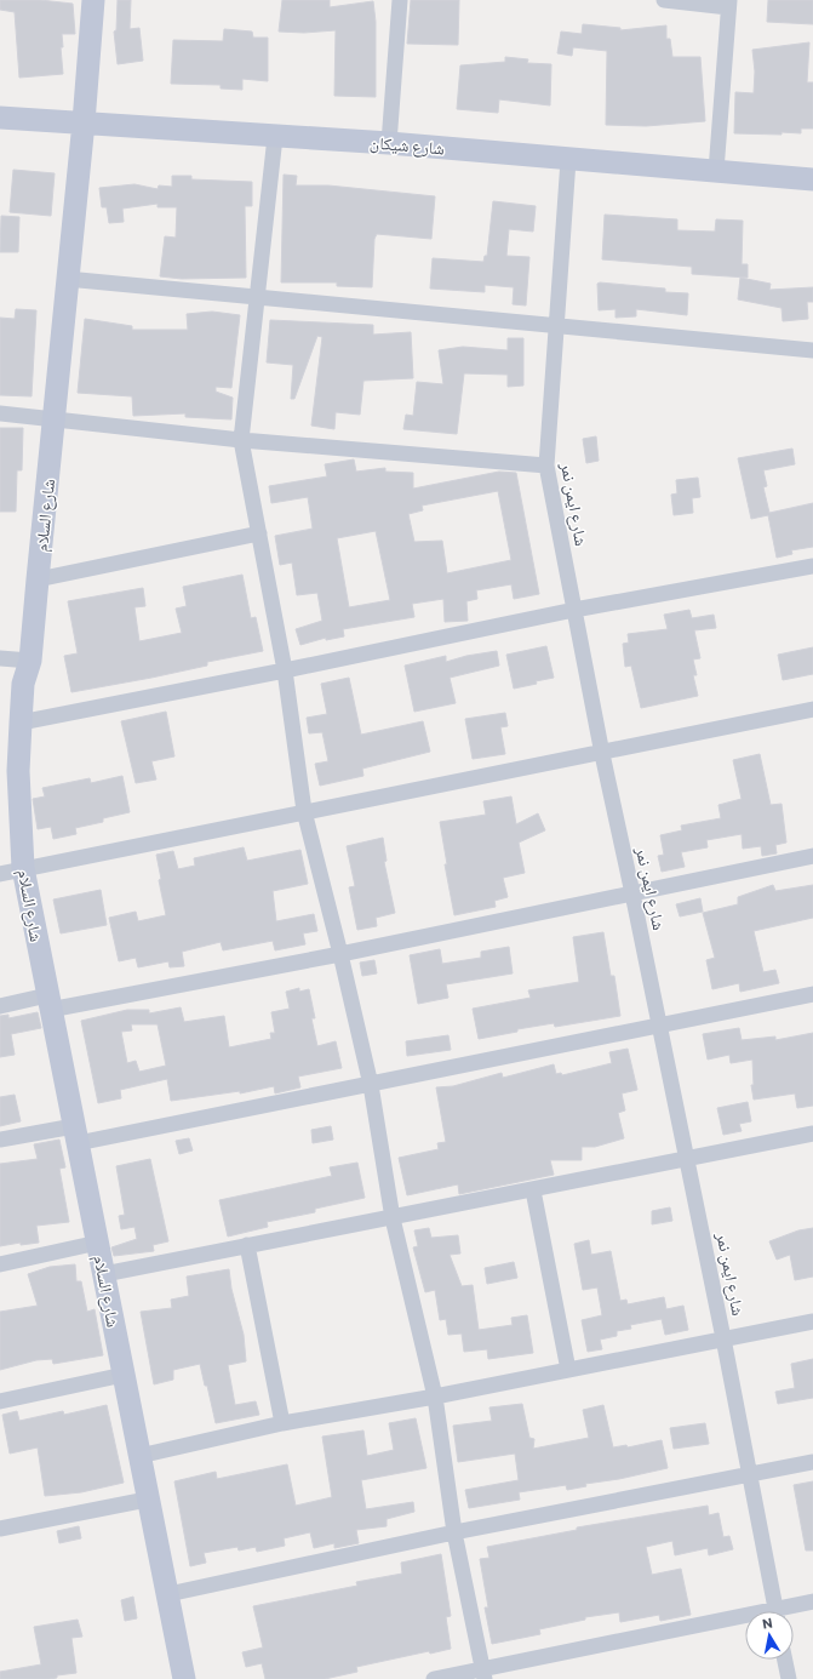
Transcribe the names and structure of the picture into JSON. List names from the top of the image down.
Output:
{
  "streets": {
    "street": ["شارع شيكان", "شارع ايمن نمر", "شارع السلام"]
  },
  "crossings": [
    ["شارع شيكان", "شارع ايمن نمر"],
    ["شارع شيكان", "شارع السلام"]
  ],
  "north": "top"
}
